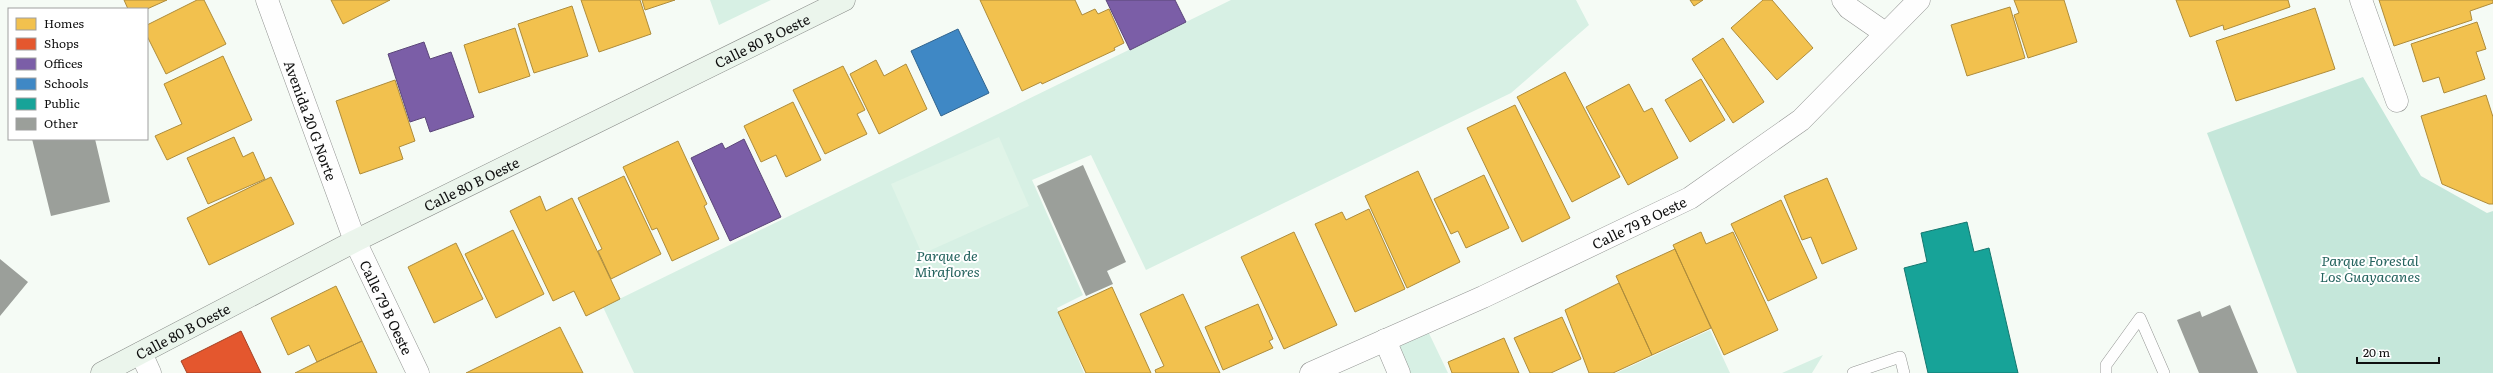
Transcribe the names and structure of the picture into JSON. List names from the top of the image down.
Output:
{
  "streets": {
    "street": ["Calle 80 B Oeste", "Avenida 20 G Norte", "Calle 79 B Oeste"]
  },
  "crossings": [
    ["Calle 80 B Oeste", "Avenida 20 G Norte"],
    ["Calle 80 B Oeste", "Calle 79 B Oeste"],
    ["Avenida 20 G Norte", "Calle 79 B Oeste"]
  ],
  "parks": ["Parque de Miraflores", "Parque Forestal Los Guayacanes"],
  "legend": [
    "Homes",
    "Shops",
    "Offices",
    "Schools",
    "Public",
    "Other"
  ],
  "scale_bar": "20 m"
}
